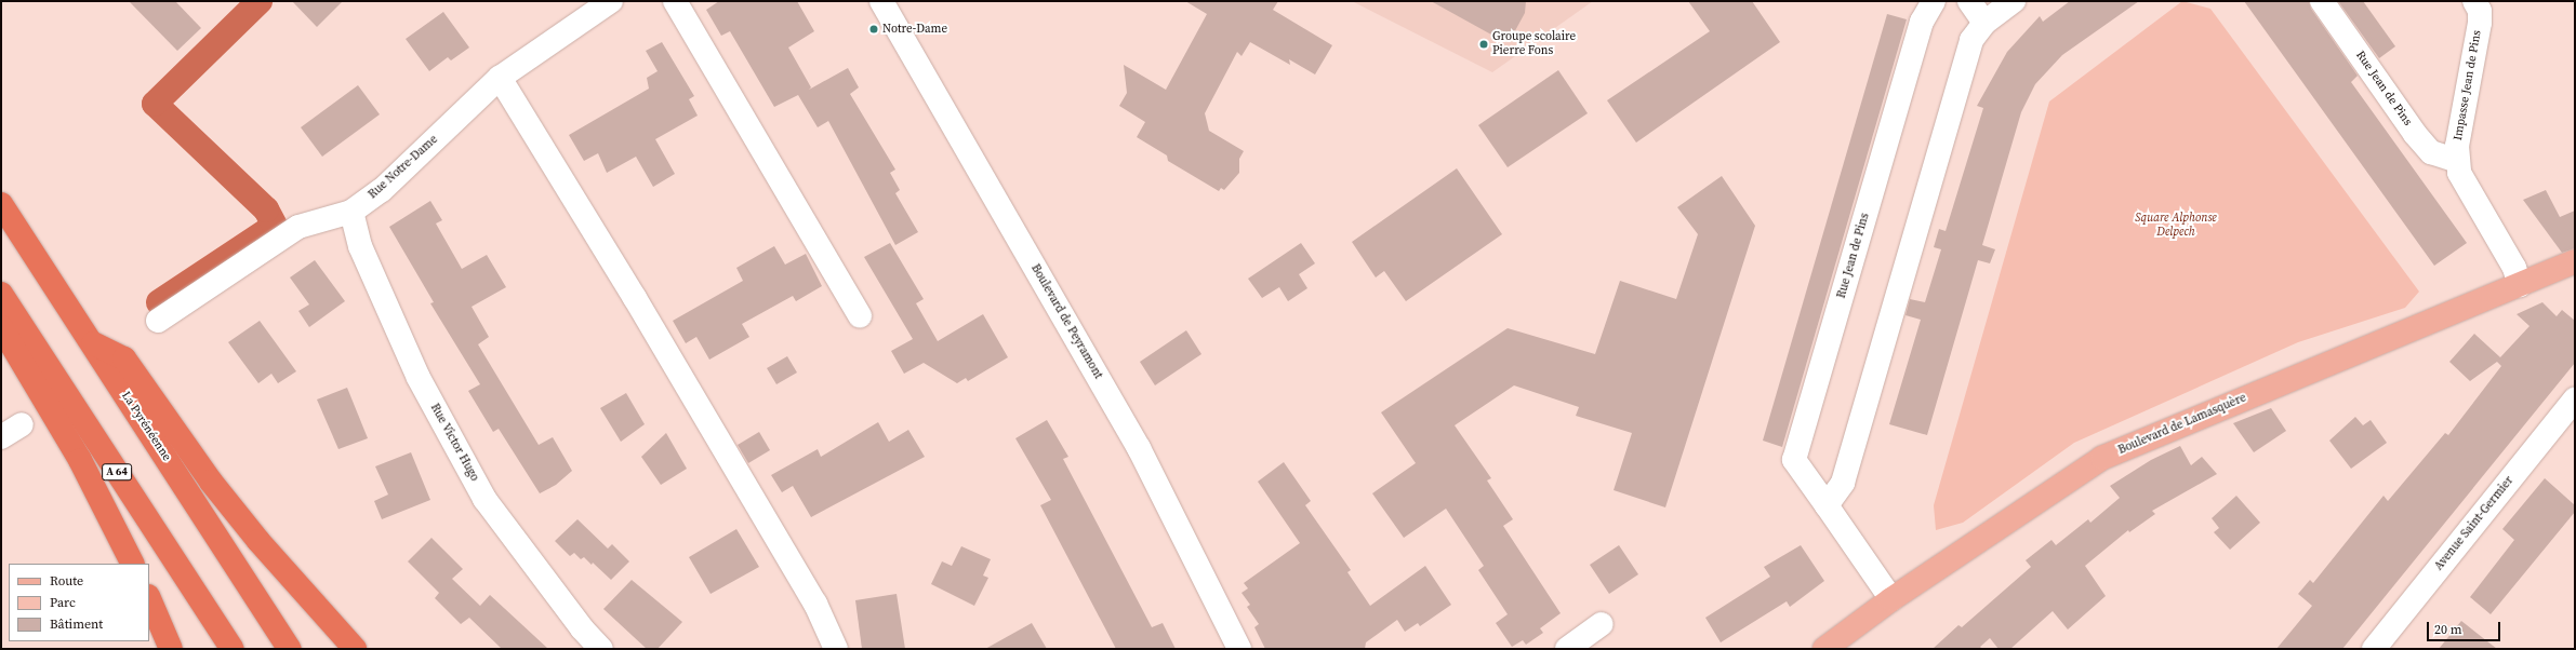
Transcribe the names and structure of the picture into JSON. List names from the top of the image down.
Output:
{
  "streets": {
    "highway": ["La Pyrénéenne", "A 64"],
    "main road": ["Boulevard de Lamasquère"],
    "street": [
      "Impasse Jean de Pins",
      "Rue Jean de Pins",
      "Rue Notre-Dame",
      "Boulevard de Peyramont",
      "Rue Victor Hugo",
      "Avenue Saint-Germier"
    ]
  },
  "crossings": [
    ["Impasse Jean de Pins", "Rue Jean de Pins"],
    ["Impasse Jean de Pins", "Boulevard de Lamasquère"],
    ["Rue Jean de Pins", "Boulevard de Lamasquère"],
    ["Rue Notre-Dame", "Rue Victor Hugo"]
  ],
  "parks": ["Square Alphonse Delpech"],
  "places": ["Notre-Dame", "Groupe scolaire Pierre Fons"],
  "legend": ["Route", "Parc", "Bâtiment"],
  "scale_bar": "20 m"
}
